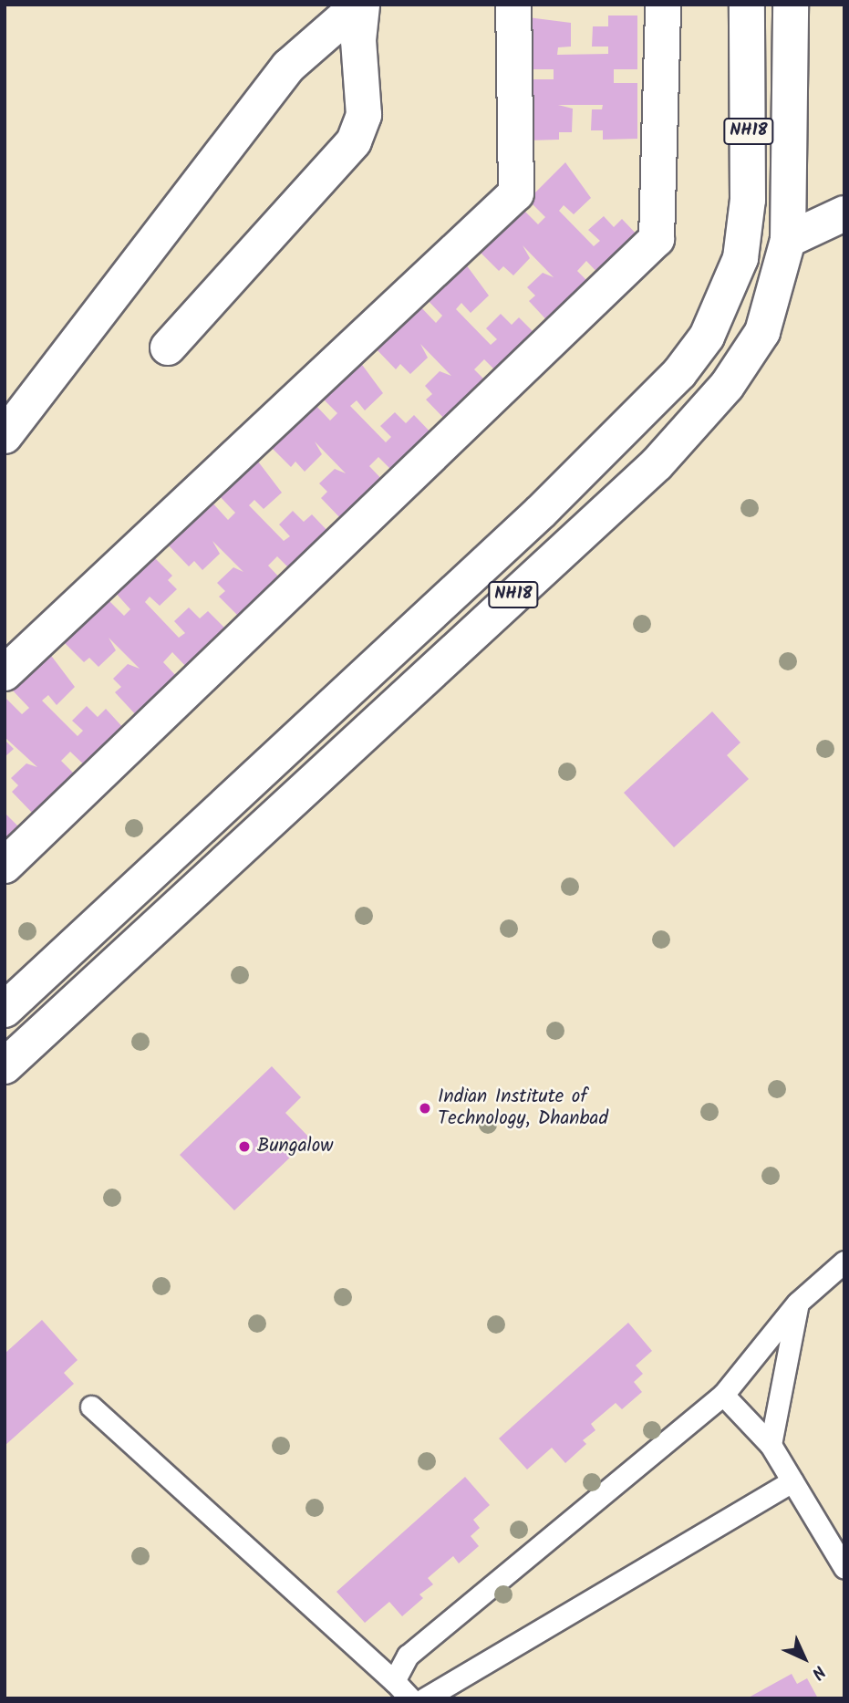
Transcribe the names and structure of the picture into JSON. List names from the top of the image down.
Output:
{
  "streets": {
    "main road": ["NH18"]
  },
  "places": ["Indian Institute of Technology, Dhanbad", "Bungalow"],
  "north": "bottom right"
}
